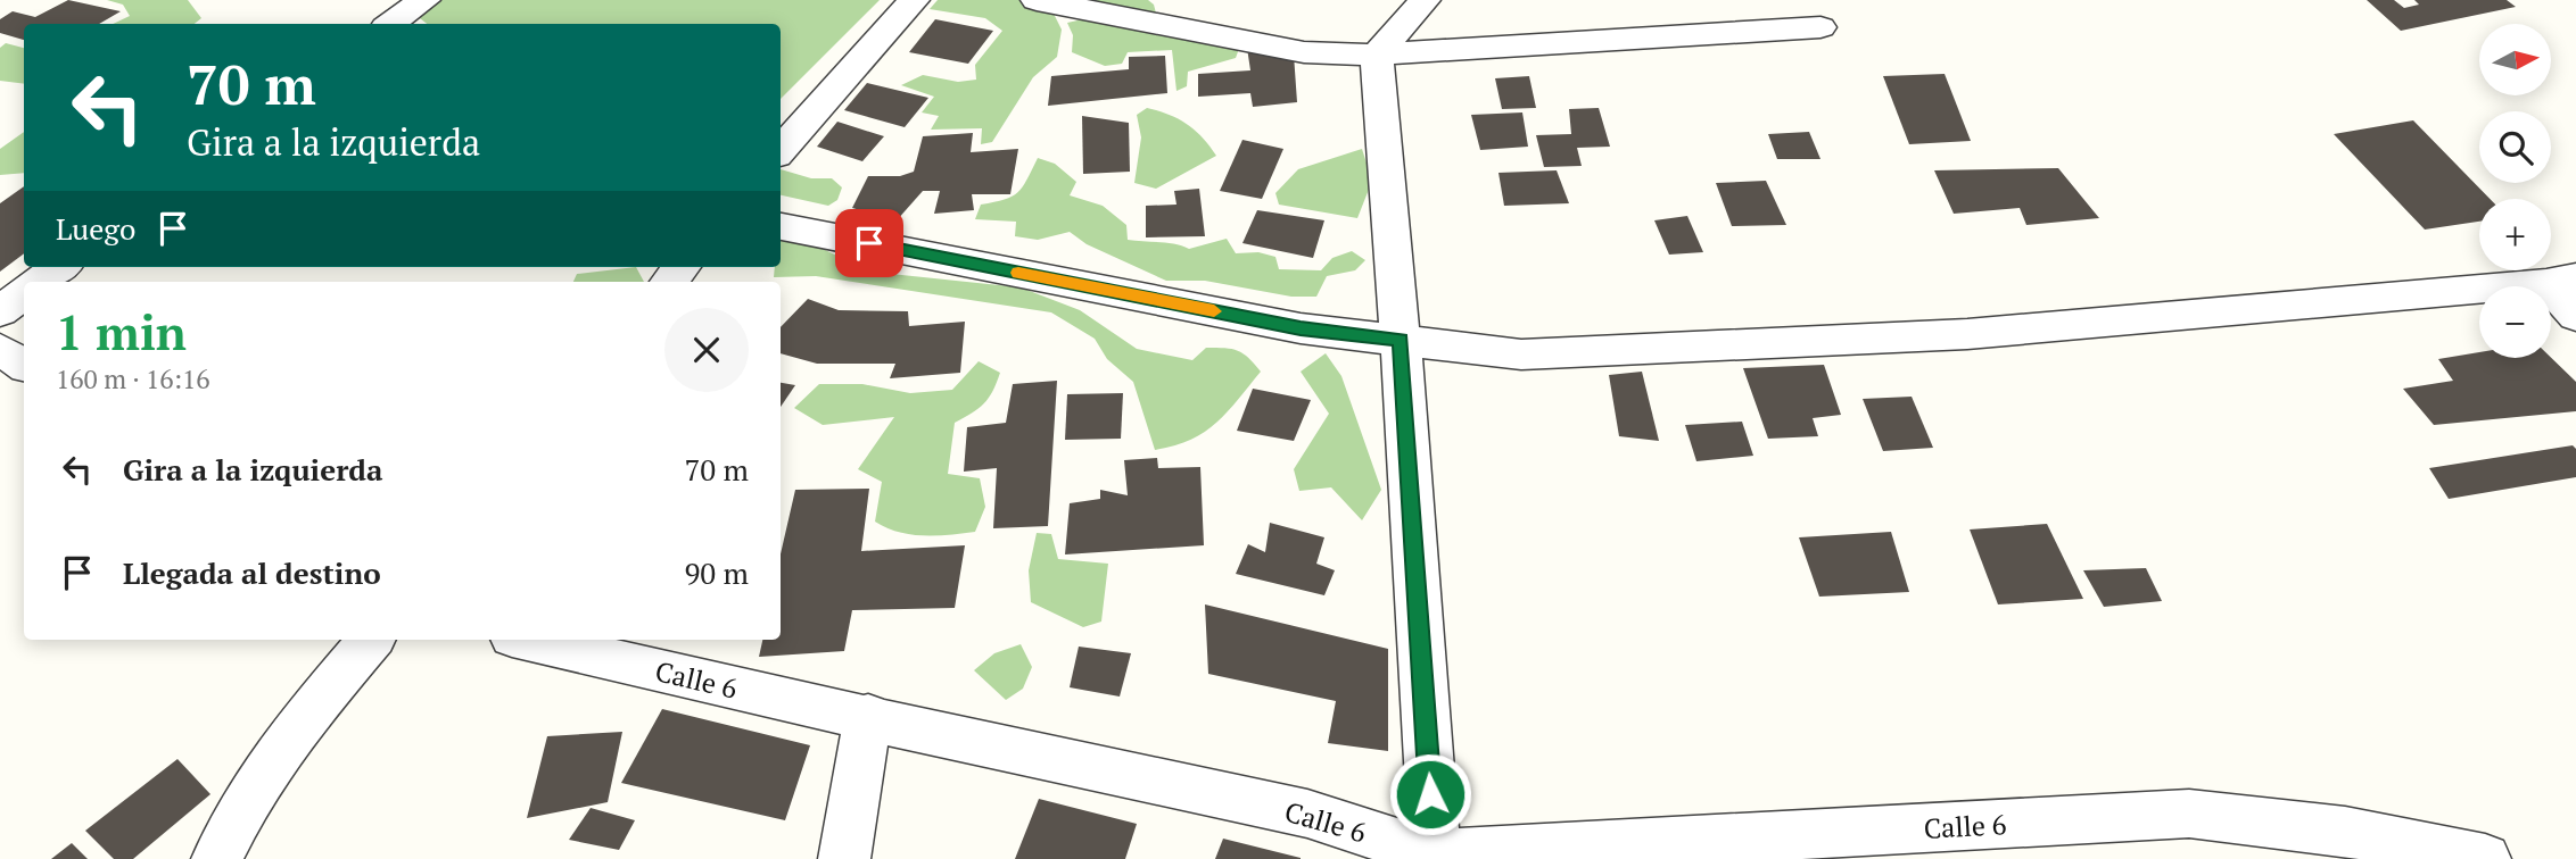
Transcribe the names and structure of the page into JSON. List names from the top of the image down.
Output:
{
  "streets": {
    "street": ["Calle 6"]
  },
  "north": "right",
  "page": {
    "map_buttons": ["+", "−"],
    "turn": ["70 m", "Gira a la izquierda"],
    "then": "Luego",
    "heading": ["1 min", "160 m · 16:16"],
    "list": [
      {
        "name": "Gira a la izquierda",
        "value": "70 m"
      },
      {
        "name": "Llegada al destino",
        "value": "90 m"
      }
    ]
  }
}
